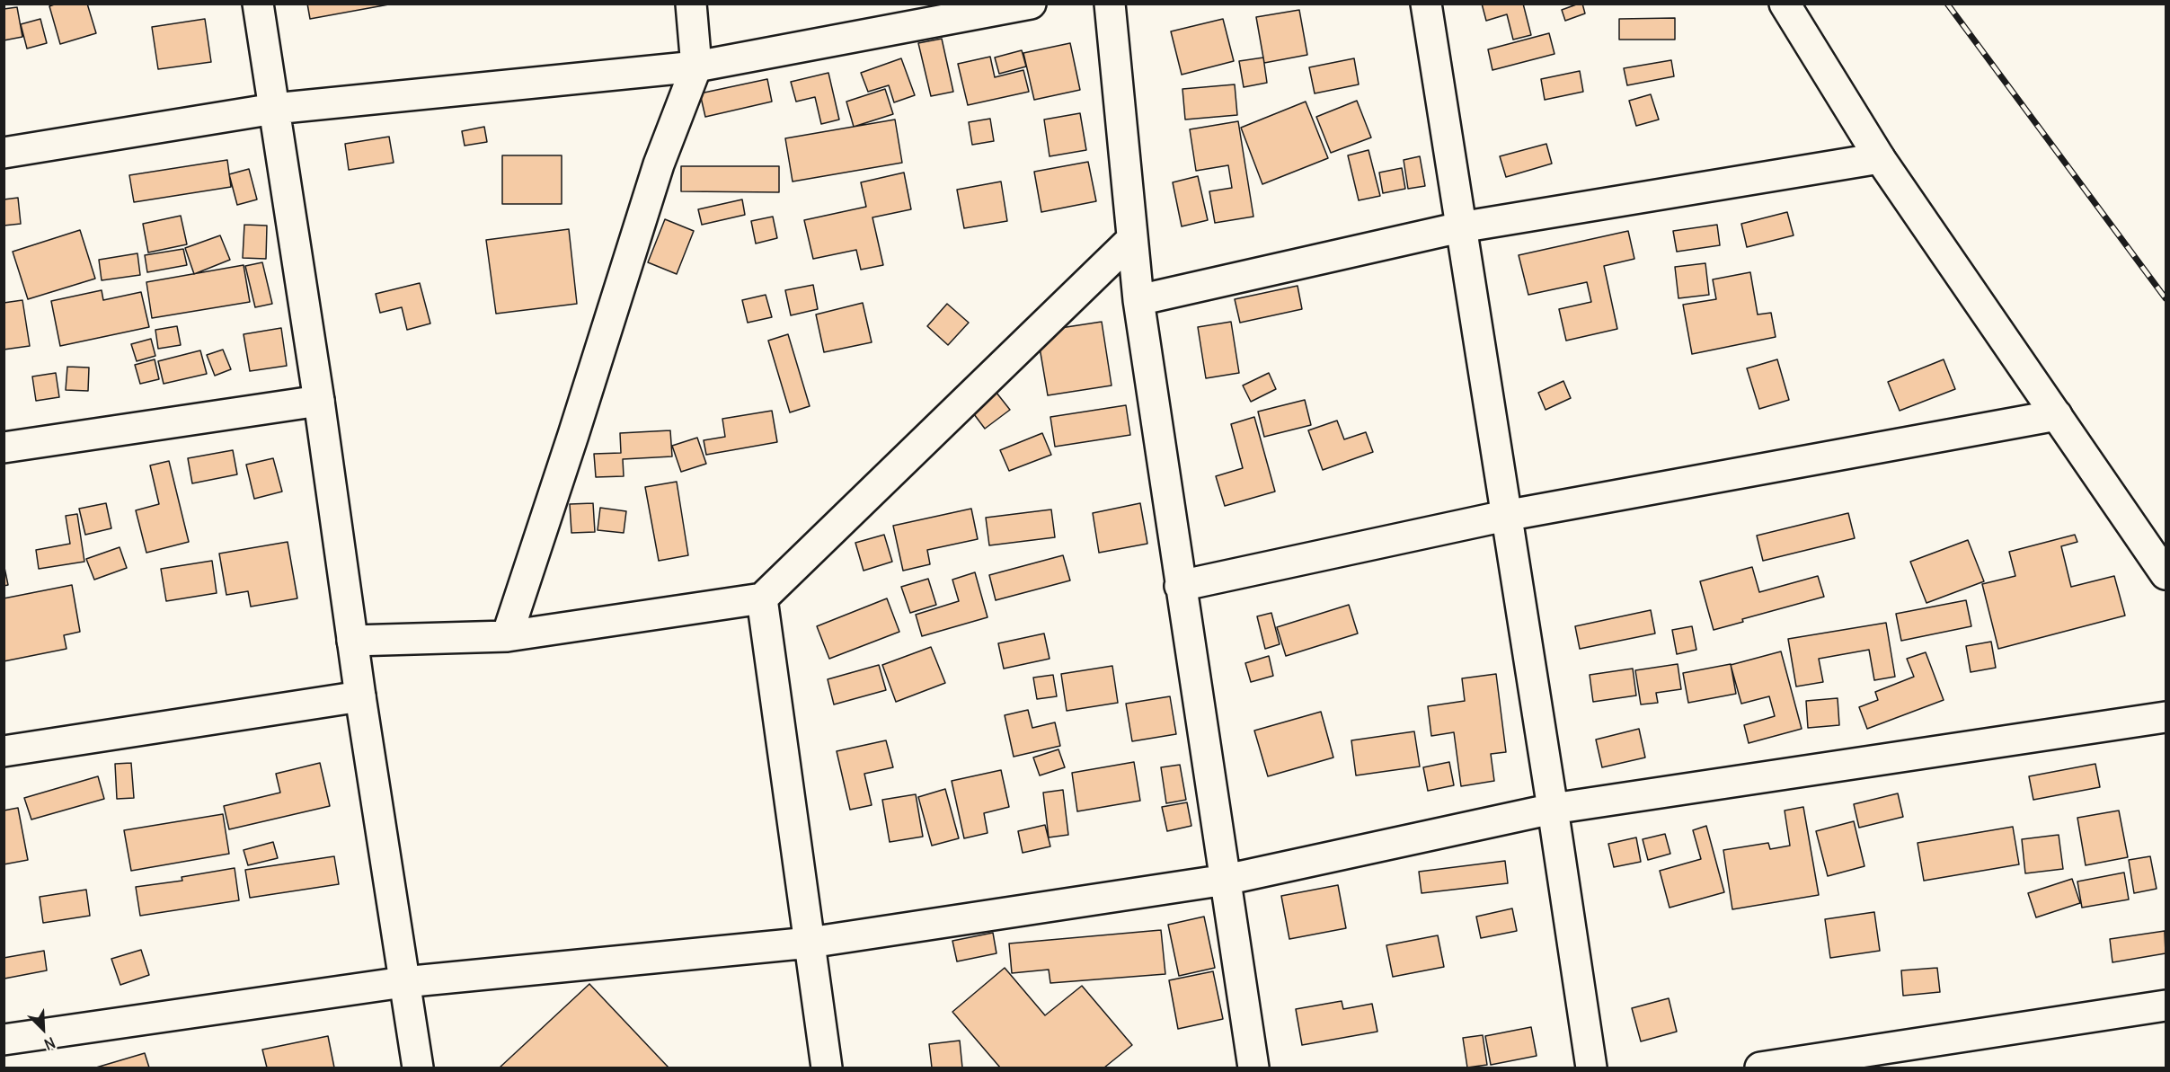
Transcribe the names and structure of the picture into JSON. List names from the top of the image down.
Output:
{
  "north": "bottom right"
}
